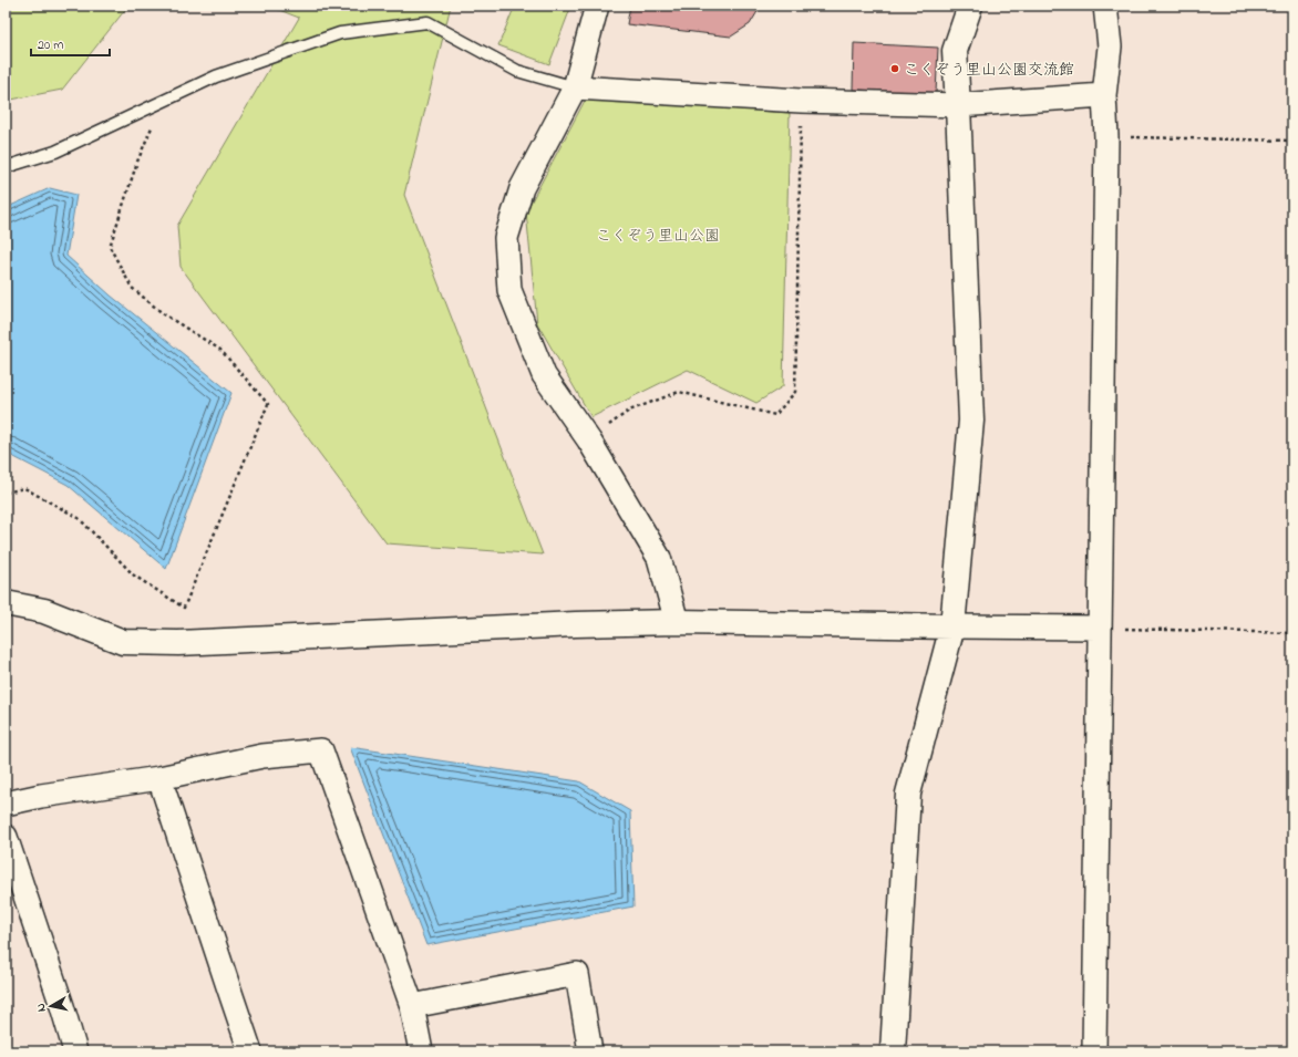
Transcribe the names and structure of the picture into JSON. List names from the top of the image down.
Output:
{
  "parks": ["こくぞう里山公園"],
  "places": ["こくぞう里山公園交流館"],
  "scale_bar": "20 m",
  "north": "left"
}
